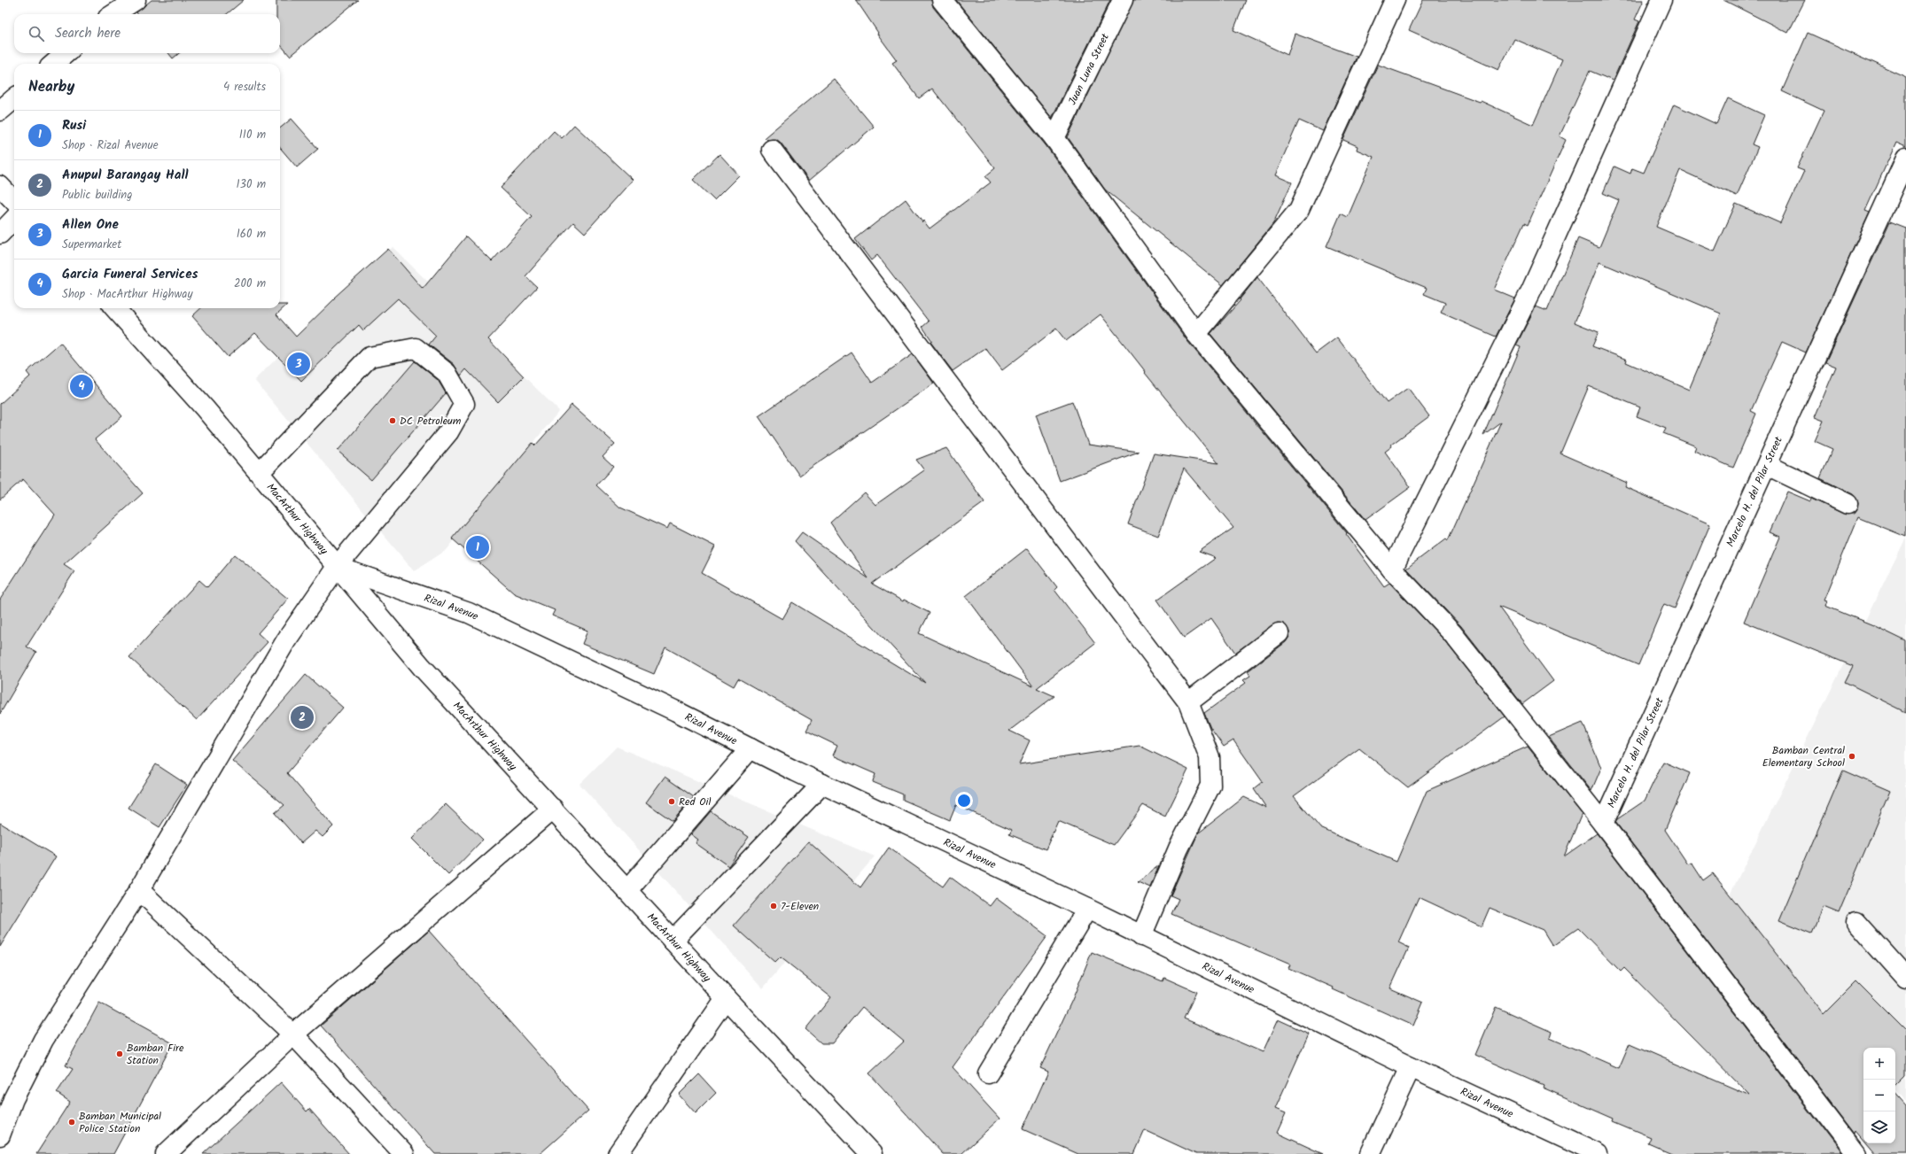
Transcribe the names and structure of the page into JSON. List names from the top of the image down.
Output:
{
  "streets": {
    "main road": [
      "Juan Luna Street",
      "Marcelo H. del Pilar Street",
      "MacArthur Highway",
      "Rizal Avenue"
    ]
  },
  "crossings": [
    ["MacArthur Highway", "Rizal Avenue"]
  ],
  "places": [
    "DC Petroleum",
    "Bamban Central Elementary School",
    "Red Oil",
    "7-Eleven",
    "Bamban Fire Station",
    "Bamban Municipal Police Station"
  ],
  "page": {
    "search": "Search here",
    "heading": ["Nearby", "4 results"],
    "list": [
      {
        "mark": "1",
        "name": "Rusi",
        "note": "Shop · Rizal Avenue",
        "value": "110 m"
      },
      {
        "mark": "2",
        "name": "Anupul Barangay Hall",
        "note": "Public building",
        "value": "130 m"
      },
      {
        "mark": "3",
        "name": "Allen One",
        "note": "Supermarket",
        "value": "160 m"
      },
      {
        "mark": "4",
        "name": "Garcia Funeral Services",
        "note": "Shop · MacArthur Highway",
        "value": "200 m"
      }
    ],
    "pins": [
      "3",
      "4",
      "1",
      "2"
    ],
    "map_buttons": ["+", "−"]
  }
}
